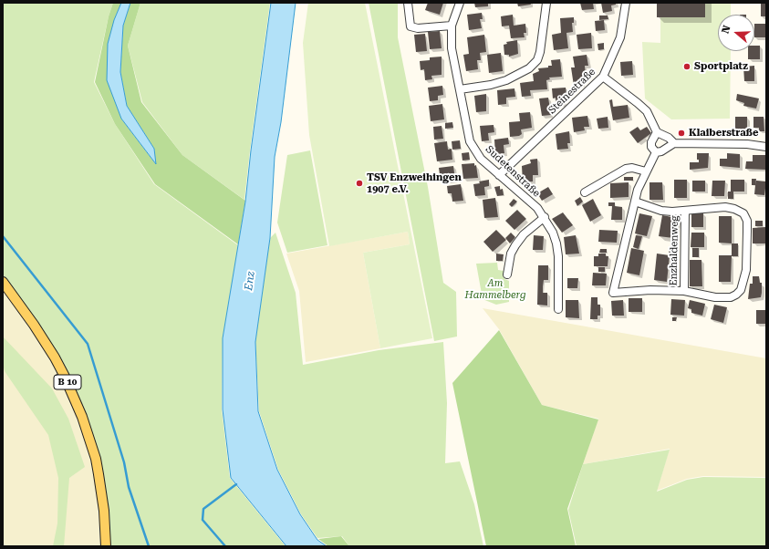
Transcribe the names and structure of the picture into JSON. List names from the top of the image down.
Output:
{
  "streets": {
    "main road": ["B 10"],
    "street": ["Steinestraße", "Sudetenstraße", "Enzhaldenweg"]
  },
  "crossings": [
    ["Steinestraße", "Sudetenstraße"]
  ],
  "water": ["Enz"],
  "parks": ["Am Hammelberg"],
  "places": ["Sportplatz", "Klaiberstraße", "TSV Enzweihingen 1907 e.V."],
  "north": "left"
}
